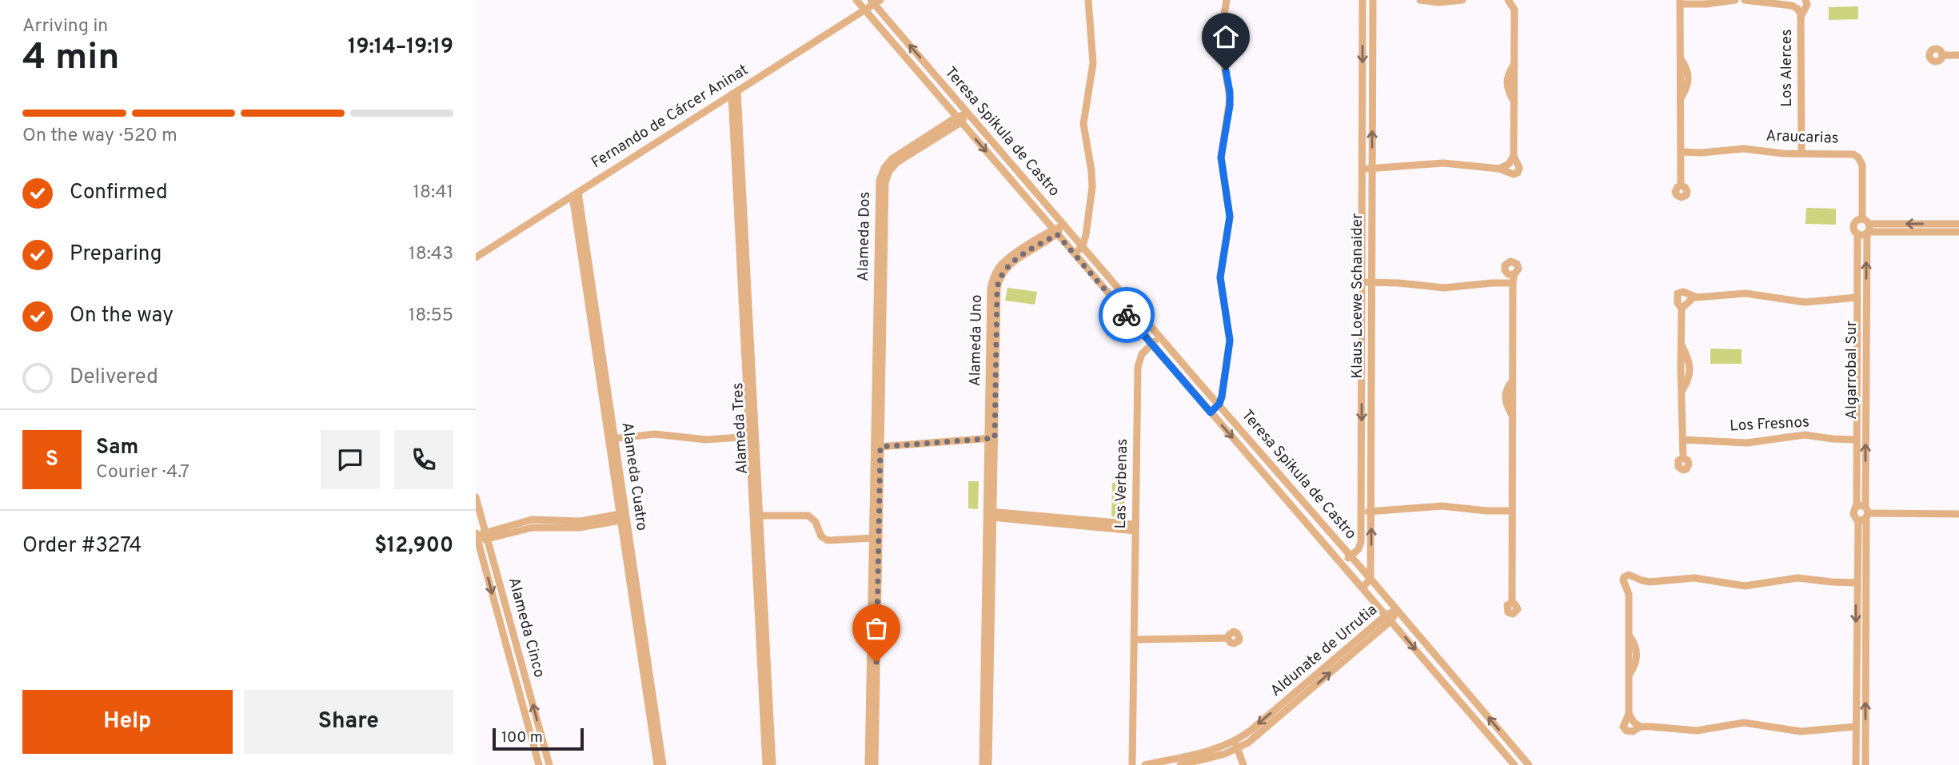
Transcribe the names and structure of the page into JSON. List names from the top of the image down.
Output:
{
  "streets": {
    "street": [
      "Los Alerces",
      "Fernando de Cárcer Aninat",
      "Teresa Spikula de Castro",
      "Araucarias",
      "Alameda Dos",
      "Klaus Loewe Schanaider",
      "Alameda Uno",
      "Algarrobal Sur",
      "Los Fresnos",
      "Alameda Tres",
      "Alameda Cuatro",
      "Las Verbenas",
      "Alameda Cinco",
      "Aldunate de Urrutia"
    ]
  },
  "crossings": [
    ["Los Alerces", "Araucarias"],
    ["Fernando de Cárcer Aninat", "Teresa Spikula de Castro"],
    ["Fernando de Cárcer Aninat", "Alameda Tres"],
    ["Fernando de Cárcer Aninat", "Alameda Cuatro"],
    ["Teresa Spikula de Castro", "Alameda Dos"],
    ["Teresa Spikula de Castro", "Klaus Loewe Schanaider"],
    ["Teresa Spikula de Castro", "Alameda Uno"],
    ["Teresa Spikula de Castro", "Las Verbenas"],
    ["Teresa Spikula de Castro", "Aldunate de Urrutia"],
    ["Araucarias", "Algarrobal Sur"],
    ["Algarrobal Sur", "Los Fresnos"]
  ],
  "scale_bar": "100 m",
  "page": {
    "heading": ["4 min", "Arriving in", "19:14–19:19"],
    "panel": [
      "Sam",
      "Courier · 4.7",
      "Order #3274",
      "$12,900"
    ],
    "bar": "On the way · 520 m",
    "list": [
      ["Confirmed", "18:41"],
      ["Preparing", "18:43"],
      ["On the way", "18:55"],
      "Delivered"
    ],
    "round": "S",
    "buttons": ["Help", "Share"],
    "scale": "100 m"
  }
}
